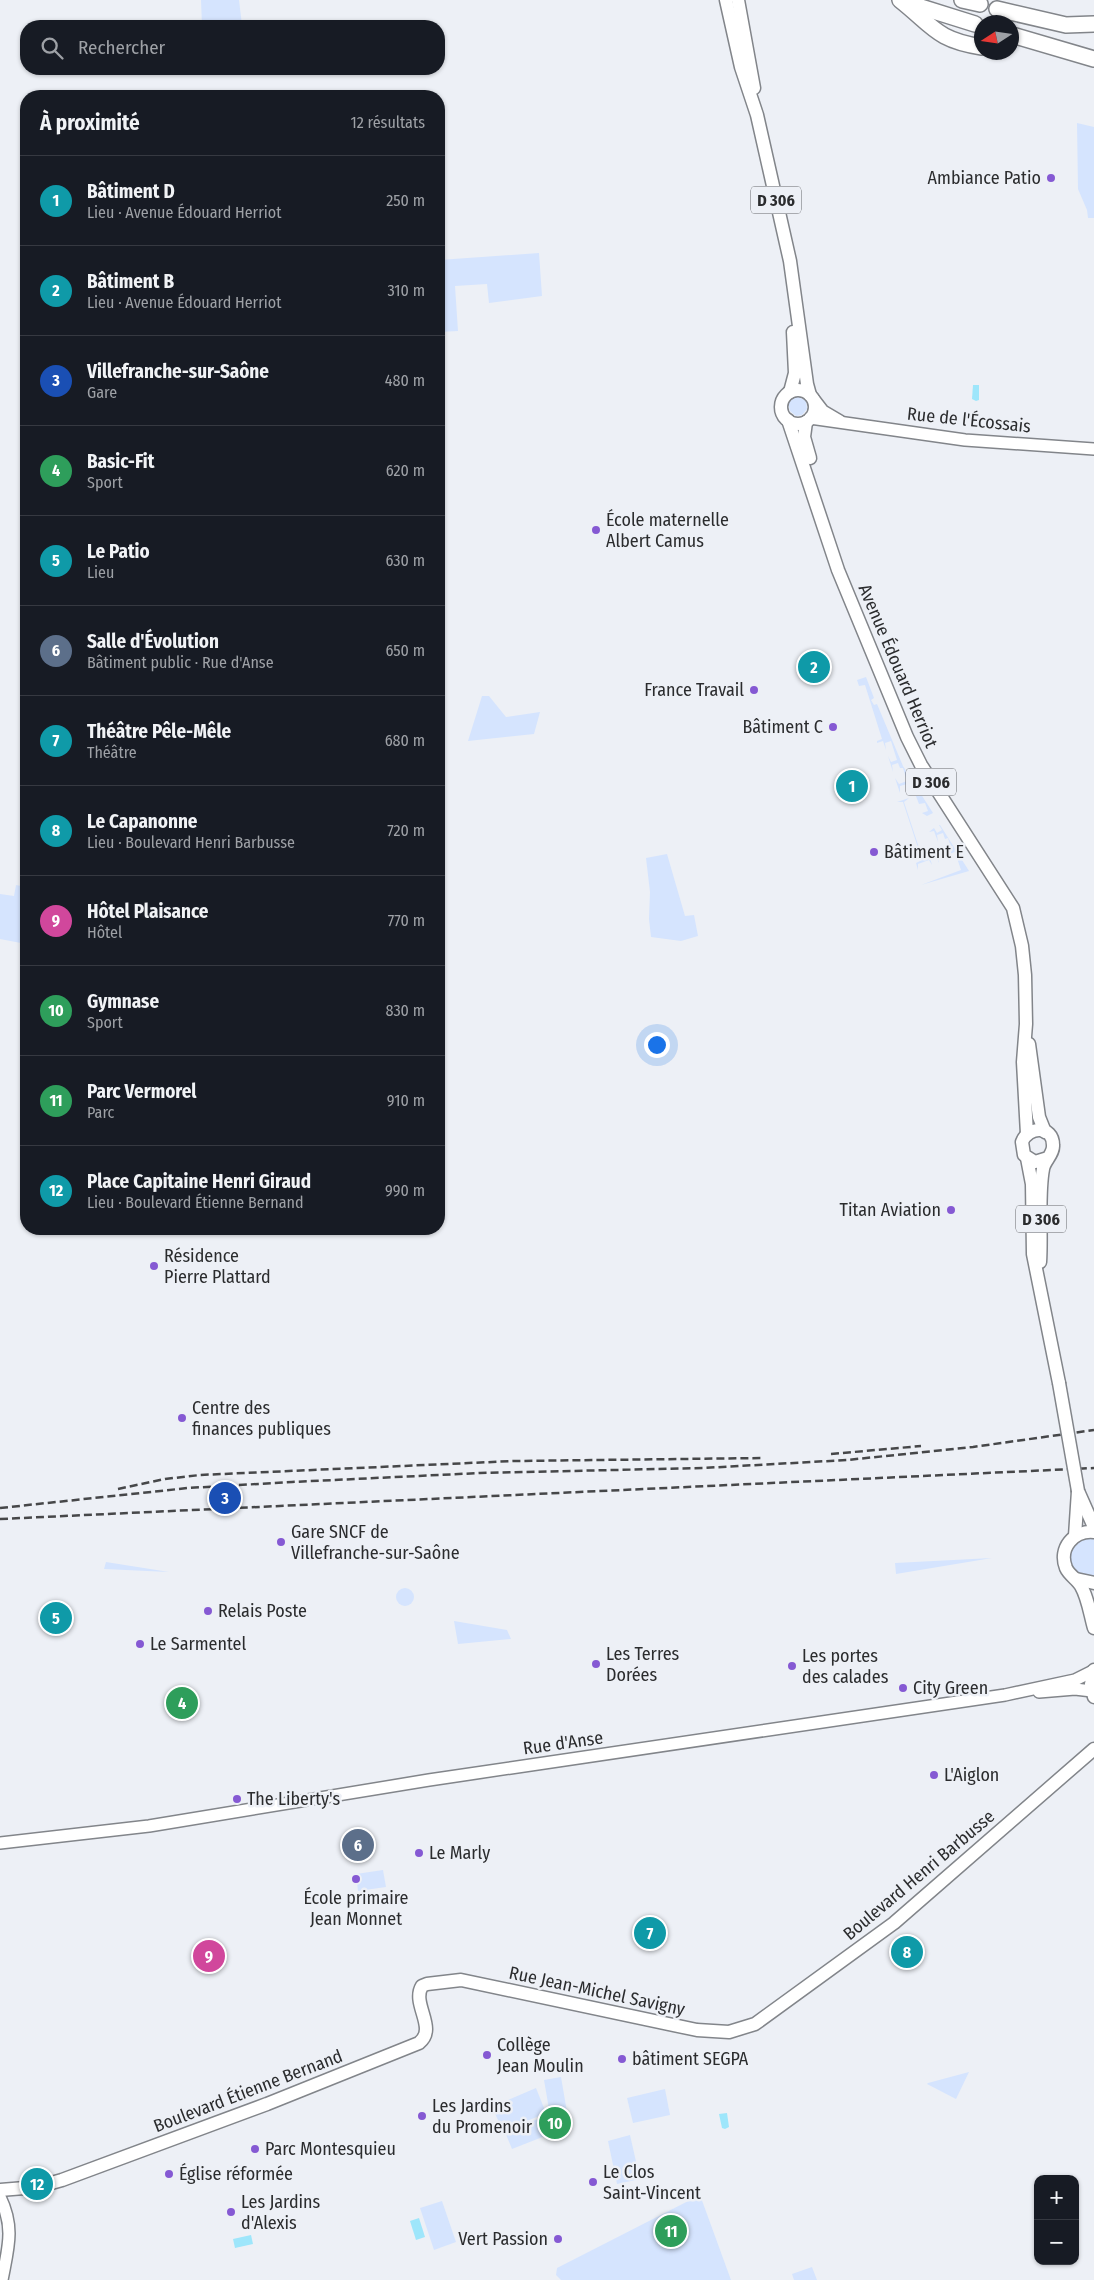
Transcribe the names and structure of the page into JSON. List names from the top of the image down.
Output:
{
  "streets": {
    "main road": [
      "D 306",
      "Rue de l'Écossais",
      "Avenue Édouard Herriot",
      "Rue d'Anse",
      "Boulevard Henri Barbusse",
      "Rue Jean-Michel Savigny",
      "Boulevard Étienne Bernand"
    ]
  },
  "crossings": [
    ["D 306", "Rue de l'Écossais"],
    ["D 306", "Avenue Édouard Herriot"],
    ["Rue de l'Écossais", "Avenue Édouard Herriot"],
    ["Boulevard Henri Barbusse", "Rue Jean-Michel Savigny"],
    ["Rue Jean-Michel Savigny", "Boulevard Étienne Bernand"]
  ],
  "places": [
    "Ambiance Patio",
    "École maternelle Albert Camus",
    "France Travail",
    "Bâtiment C",
    "Bâtiment E",
    "Titan Aviation",
    "Résidence Pierre Plattard",
    "Centre des finances publiques",
    "Gare SNCF de Villefranche-sur-Saône",
    "Relais Poste",
    "Le Sarmentel",
    "Les Terres Dorées",
    "Les portes des calades",
    "City Green",
    "L'Aiglon",
    "The Liberty's",
    "Le Marly",
    "École primaire Jean Monnet",
    "Collège Jean Moulin",
    "bâtiment SEGPA",
    "Les Jardins du Promenoir",
    "Parc Montesquieu",
    "Église réformée",
    "Le Clos Saint-Vincent",
    "Les Jardins d'Alexis",
    "Vert Passion"
  ],
  "north": "left",
  "page": {
    "search": "Rechercher",
    "heading": ["À proximité", "12 résultats"],
    "list": [
      {
        "mark": "1",
        "name": "Bâtiment D",
        "note": "Lieu · Avenue Édouard Herriot",
        "value": "250 m"
      },
      {
        "mark": "2",
        "name": "Bâtiment B",
        "note": "Lieu · Avenue Édouard Herriot",
        "value": "310 m"
      },
      {
        "mark": "3",
        "name": "Villefranche-sur-Saône",
        "note": "Gare",
        "value": "480 m"
      },
      {
        "mark": "4",
        "name": "Basic-Fit",
        "note": "Sport",
        "value": "620 m"
      },
      {
        "mark": "5",
        "name": "Le Patio",
        "note": "Lieu",
        "value": "630 m"
      },
      {
        "mark": "6",
        "name": "Salle d'Évolution",
        "note": "Bâtiment public · Rue d'Anse",
        "value": "650 m"
      },
      {
        "mark": "7",
        "name": "Théâtre Pêle-Mêle",
        "note": "Théâtre",
        "value": "680 m"
      },
      {
        "mark": "8",
        "name": "Le Capanonne",
        "note": "Lieu · Boulevard Henri Barbusse",
        "value": "720 m"
      },
      {
        "mark": "9",
        "name": "Hôtel Plaisance",
        "note": "Hôtel",
        "value": "770 m"
      },
      {
        "mark": "10",
        "name": "Gymnase",
        "note": "Sport",
        "value": "830 m"
      },
      {
        "mark": "11",
        "name": "Parc Vermorel",
        "note": "Parc",
        "value": "910 m"
      },
      {
        "mark": "12",
        "name": "Place Capitaine Henri Giraud",
        "note": "Lieu · Boulevard Étienne Bernand",
        "value": "990 m"
      }
    ],
    "pins": [
      "2",
      "1",
      "3",
      "5",
      "4",
      "6",
      "7",
      "8",
      "9",
      "10",
      "12",
      "11"
    ],
    "map_buttons": ["+", "−"]
  }
}
